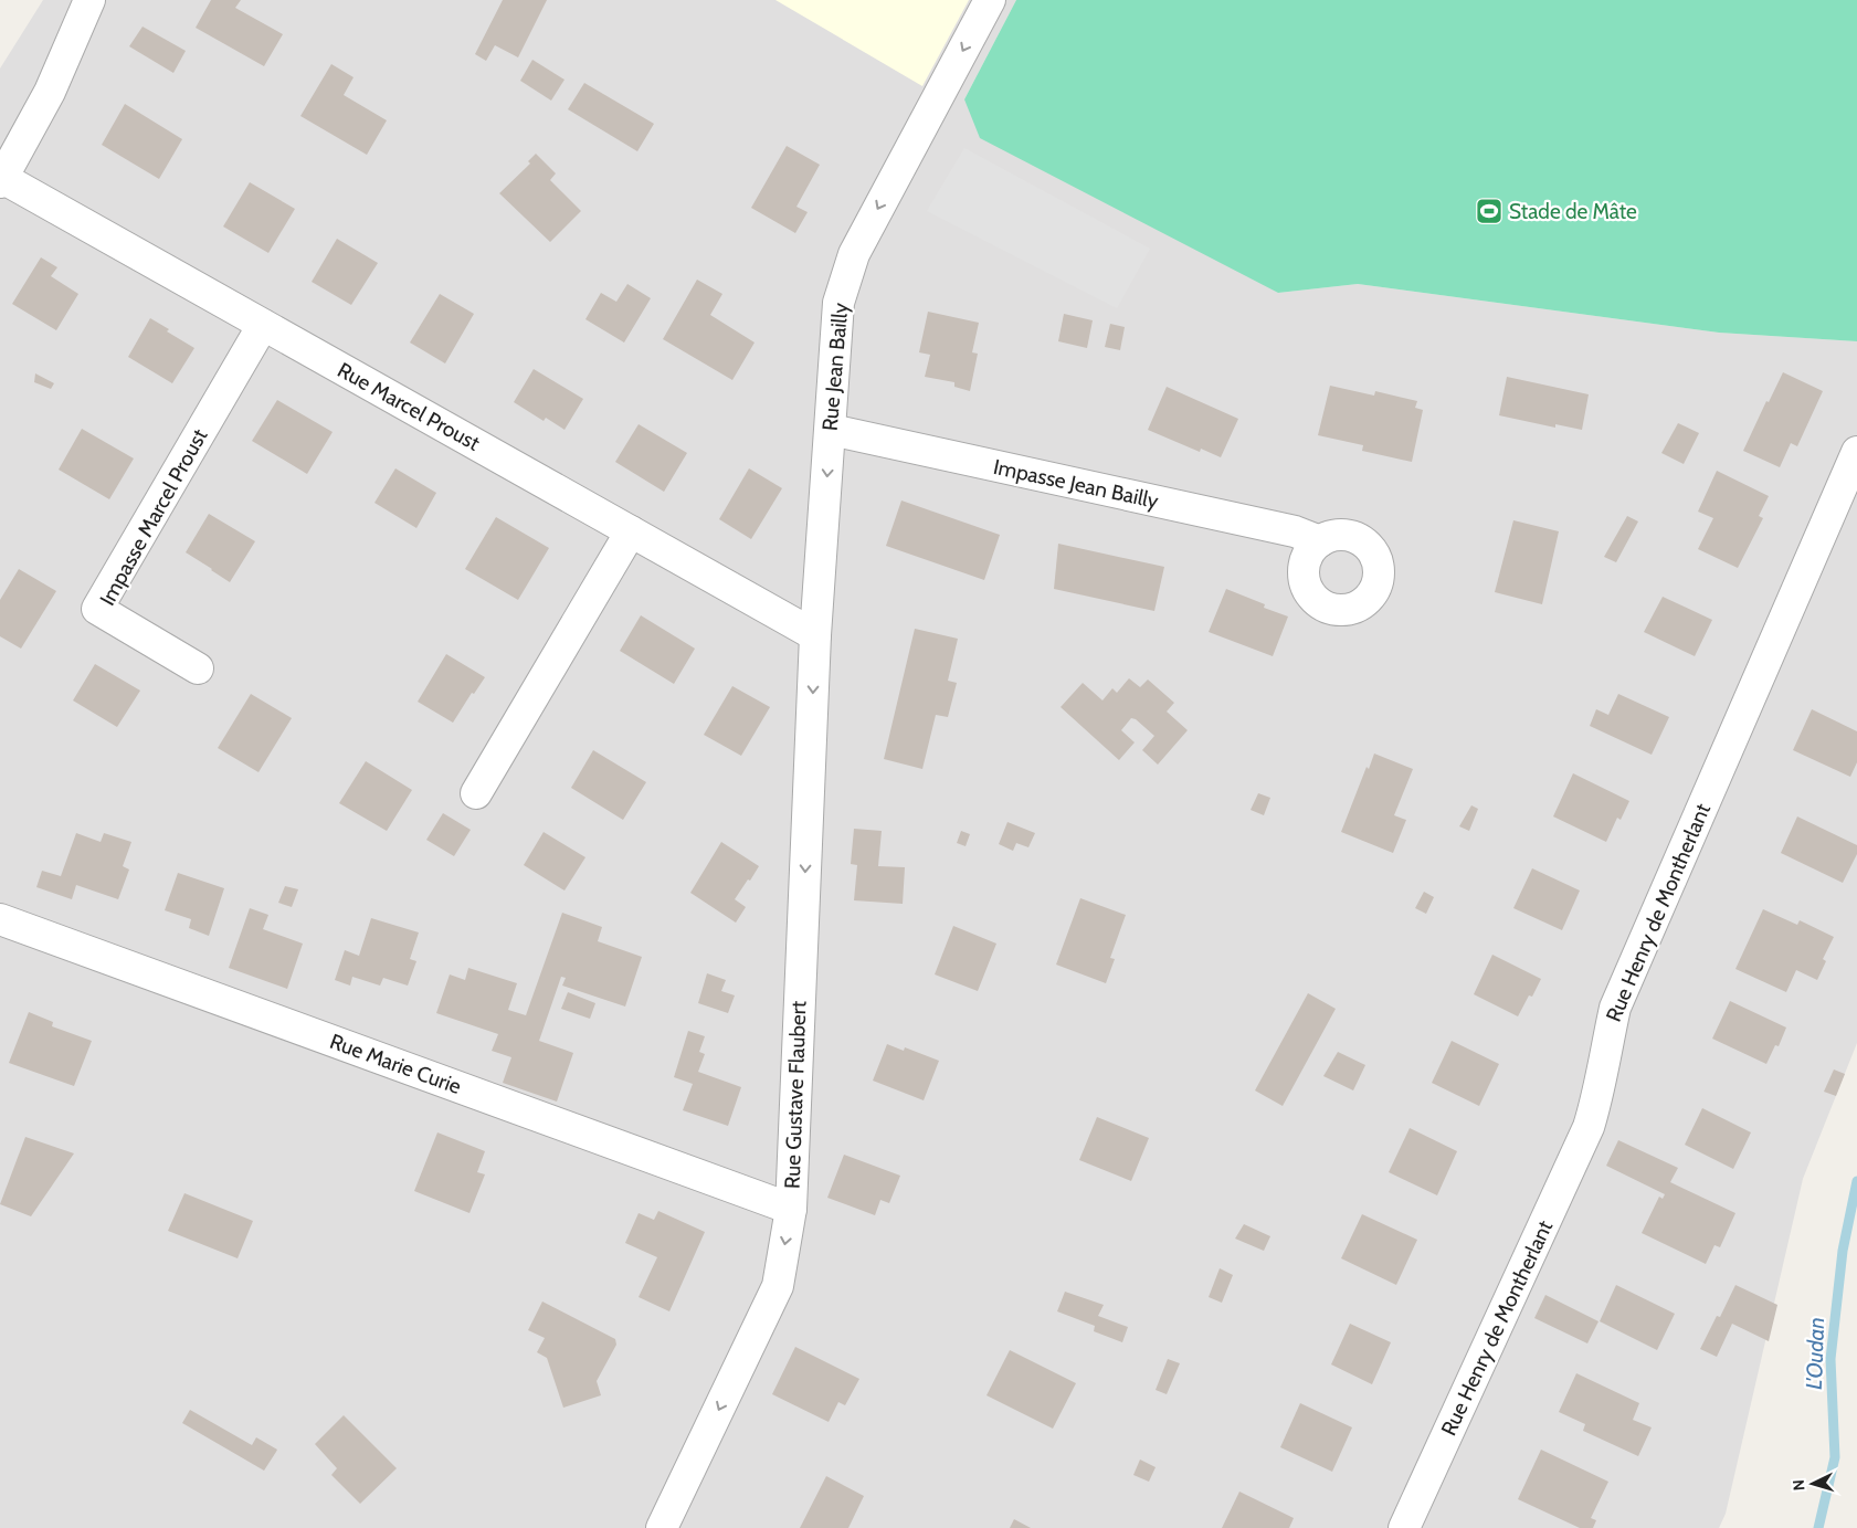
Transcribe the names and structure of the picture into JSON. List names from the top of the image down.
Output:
{
  "streets": {
    "street": [
      "Rue Jean Bailly",
      "Rue Marcel Proust",
      "Impasse Jean Bailly",
      "Impasse Marcel Proust",
      "Rue Henry de Montherlant",
      "Rue Marie Curie",
      "Rue Gustave Flaubert"
    ]
  },
  "crossings": [
    ["Rue Jean Bailly", "Rue Marcel Proust"],
    ["Rue Jean Bailly", "Impasse Jean Bailly"],
    ["Rue Jean Bailly", "Rue Gustave Flaubert"],
    ["Rue Marcel Proust", "Impasse Marcel Proust"],
    ["Rue Marcel Proust", "Rue Gustave Flaubert"],
    ["Rue Marie Curie", "Rue Gustave Flaubert"]
  ],
  "one_way": ["Rue Jean Bailly", "Rue Gustave Flaubert"],
  "water": ["L'Oudan"],
  "places": {
    "sports": ["Stade de Mâte"]
  },
  "north": "left"
}
